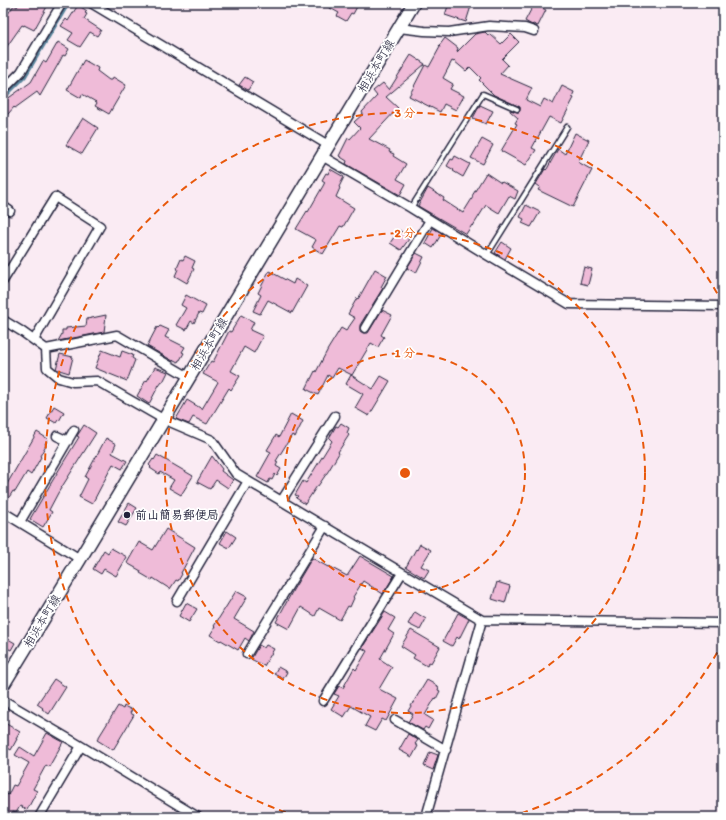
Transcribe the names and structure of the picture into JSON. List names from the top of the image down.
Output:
{
  "streets": {
    "main road": ["相浜本町線"]
  },
  "places": ["前山簡易郵便局"],
  "rings": ["3 分", "2 分", "1 分"]
}
